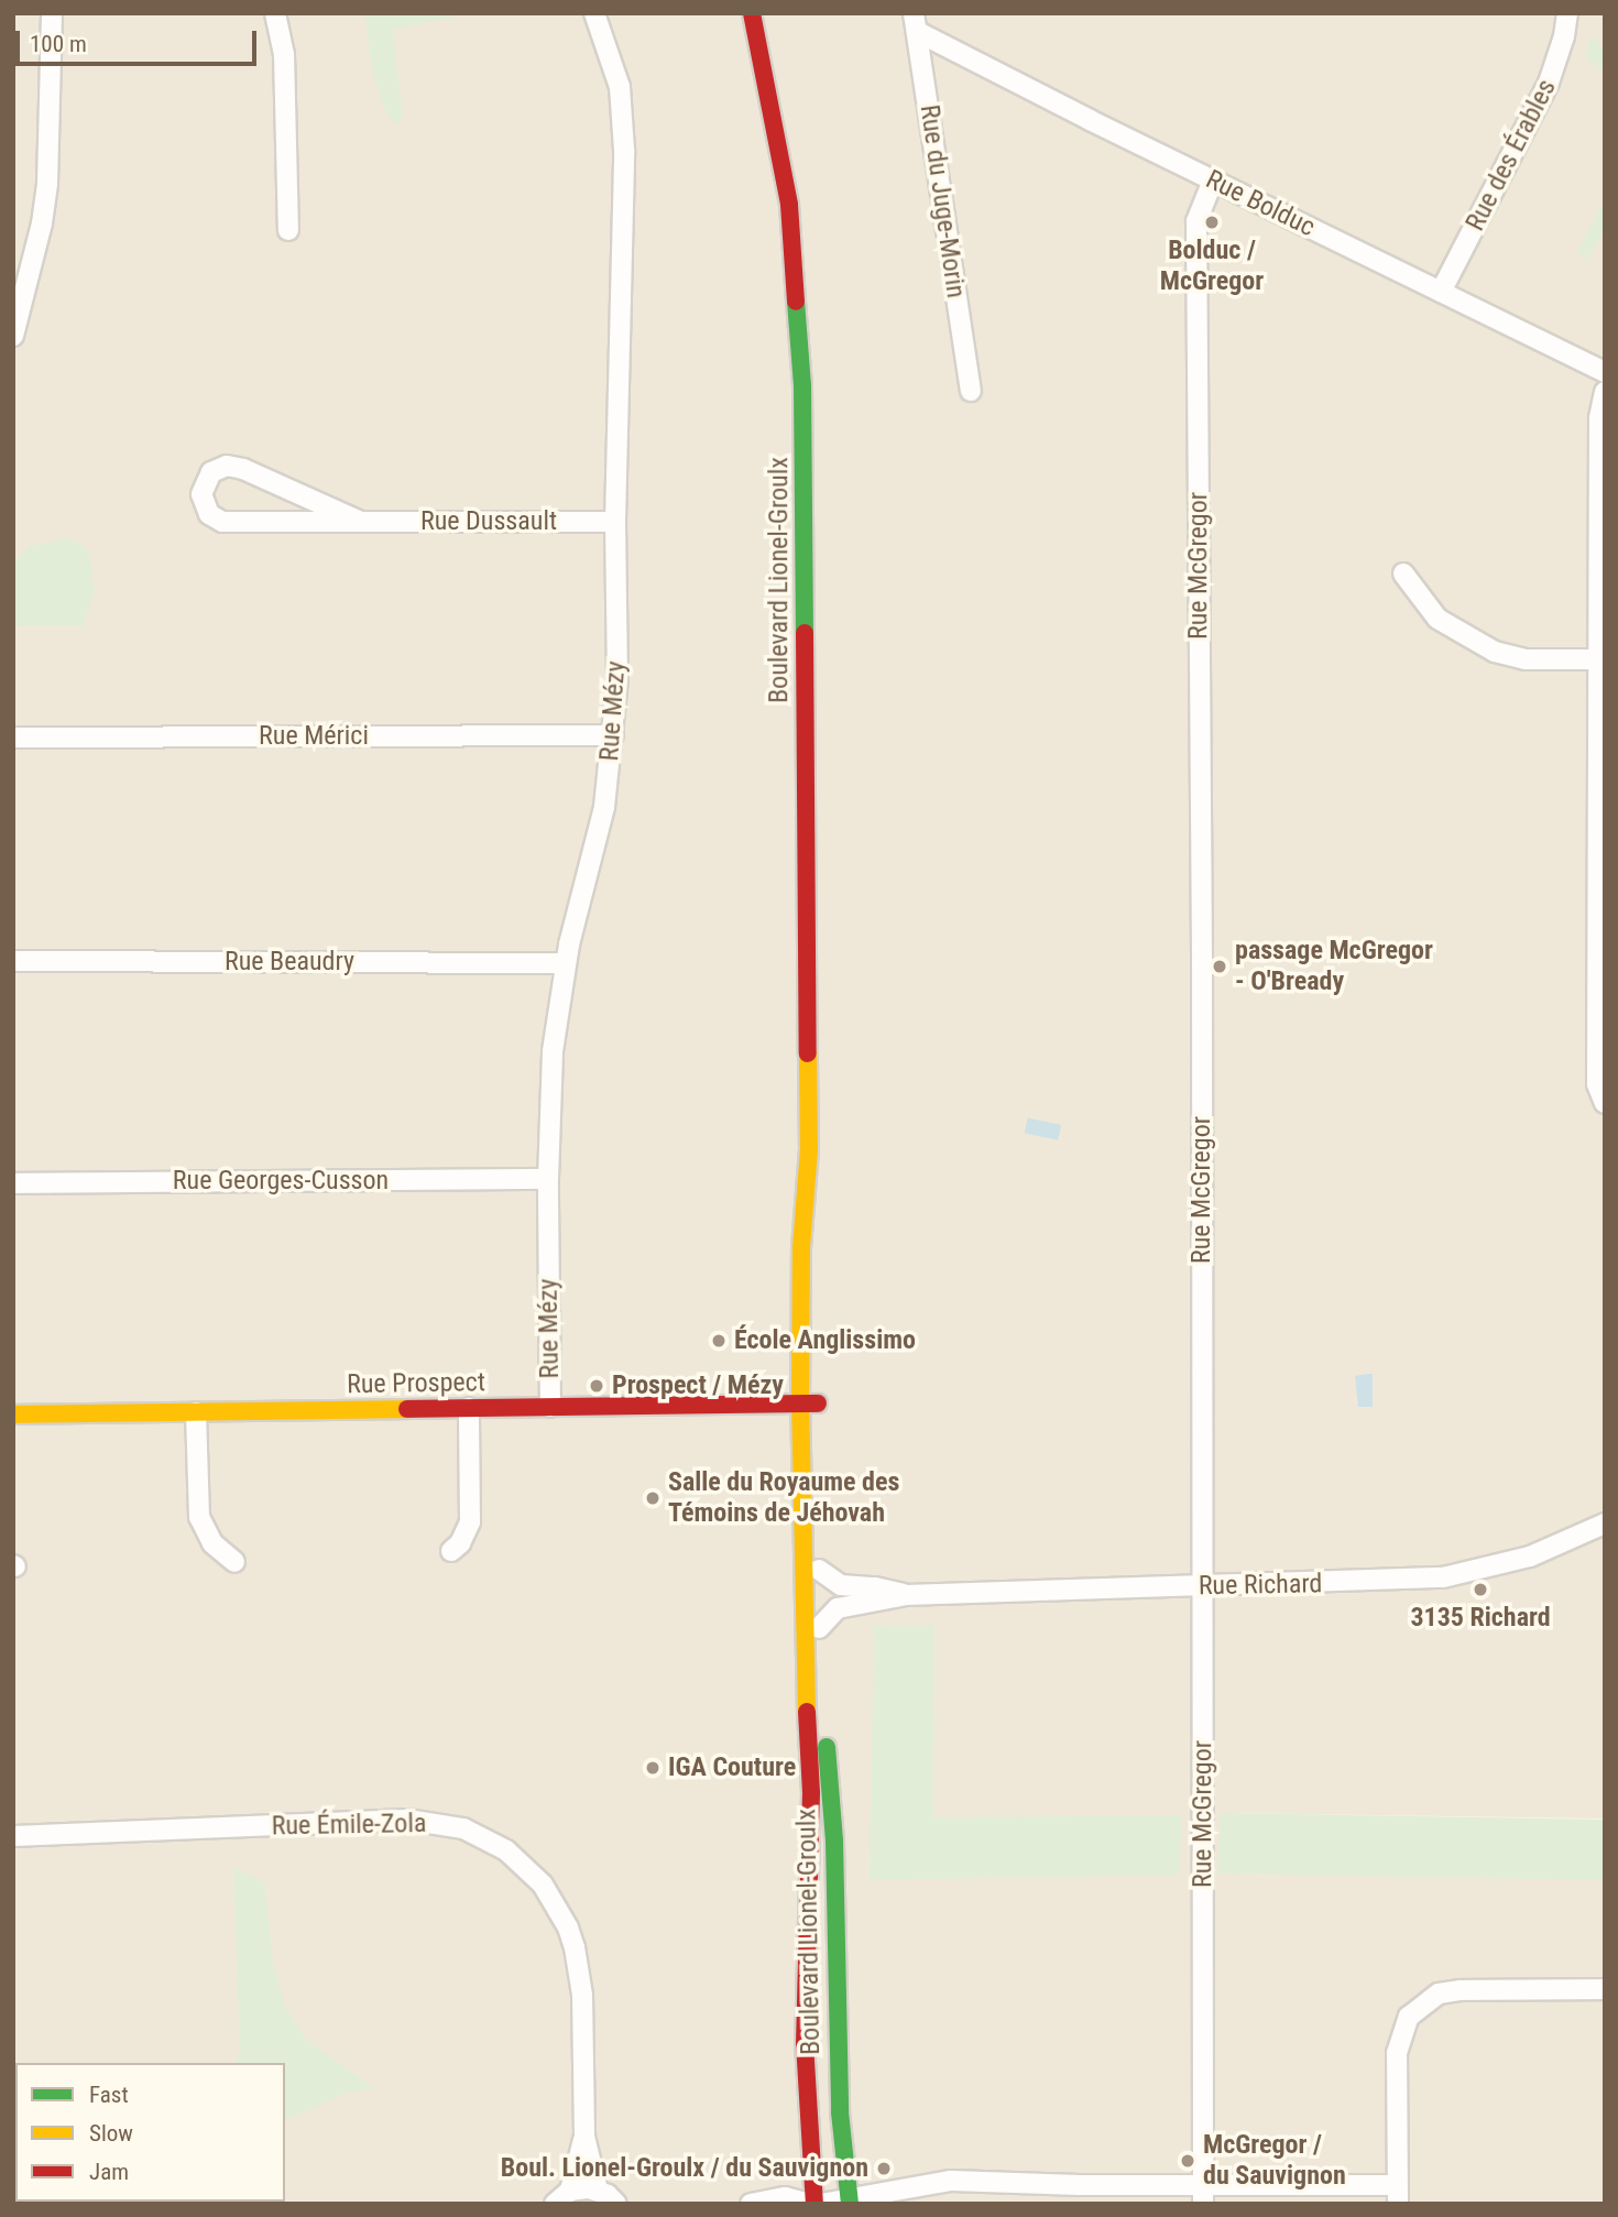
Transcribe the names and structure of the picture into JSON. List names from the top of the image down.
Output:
{
  "streets": {
    "main road": ["Boulevard Lionel-Groulx", "Rue Prospect"],
    "street": [
      "Rue des Érables",
      "Rue du Juge-Morin",
      "Rue Bolduc",
      "Rue Dussault",
      "Rue McGregor",
      "Rue Mézy",
      "Rue Mérici",
      "Rue Beaudry",
      "Rue Georges-Cusson",
      "Rue Richard",
      "Rue Émile-Zola"
    ]
  },
  "crossings": [
    ["Rue des Érables", "Rue Bolduc"],
    ["Rue du Juge-Morin", "Rue Bolduc"],
    ["Rue Bolduc", "Rue McGregor"],
    ["Rue Dussault", "Rue Mézy"],
    ["Rue McGregor", "Rue Richard"],
    ["Boulevard Lionel-Groulx", "Rue Prospect"],
    ["Boulevard Lionel-Groulx", "Rue Richard"],
    ["Rue Mézy", "Rue Mérici"],
    ["Rue Mézy", "Rue Beaudry"],
    ["Rue Mézy", "Rue Georges-Cusson"],
    ["Rue Mézy", "Rue Prospect"]
  ],
  "places": [
    "Bolduc / McGregor",
    "passage McGregor - O'Bready",
    "École Anglissimo",
    "Prospect / Mézy",
    "Salle du Royaume des Témoins de Jéhovah",
    "3135 Richard",
    "IGA Couture",
    "McGregor / du Sauvignon",
    "Boul. Lionel-Groulx / du Sauvignon"
  ],
  "legend": ["Fast", "Slow", "Jam"],
  "scale_bar": "100 m"
}
